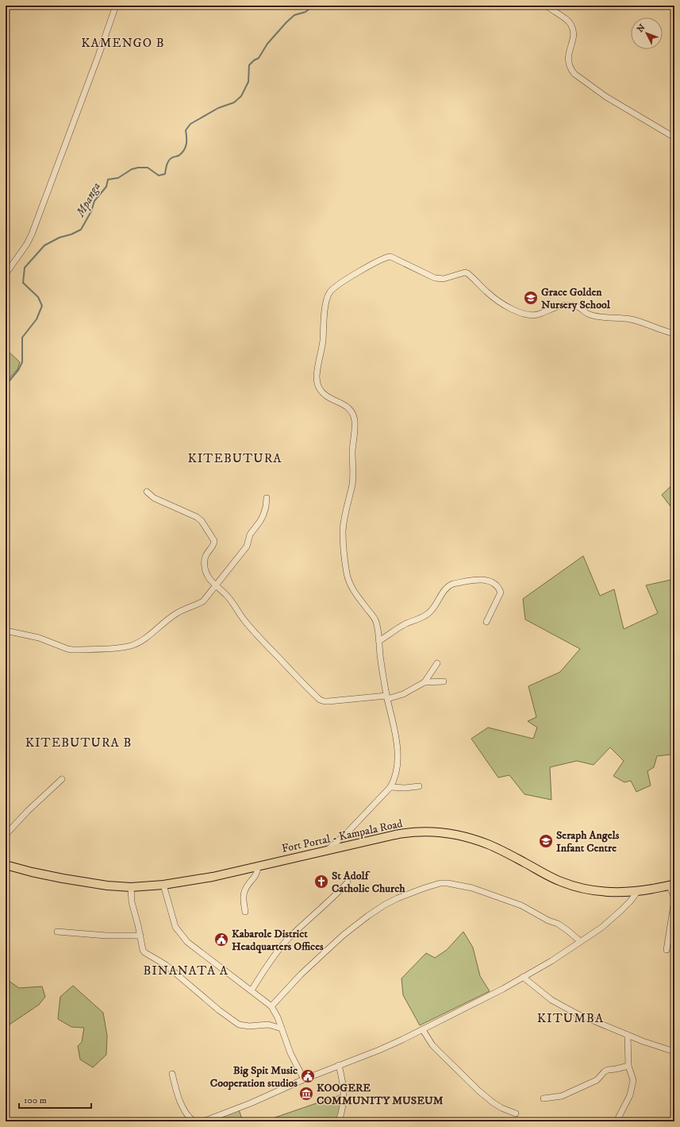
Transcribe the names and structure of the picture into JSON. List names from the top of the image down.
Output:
{
  "streets": {
    "highway": ["Fort Portal - Kampala Road"]
  },
  "districts": [
    "KAMENGO B",
    "KITEBUTURA",
    "KITEBUTURA B",
    "BINANATA A",
    "KITUMBA"
  ],
  "water": ["Mpanga"],
  "places": {
    "school or university": ["Grace Golden Nursery School", "Seraph Angels Infant Centre"],
    "church": ["St Adolf Catholic Church"],
    "public building": ["Kabarole District Headquarters Offices", "Big Spit Music Cooperation studios"],
    "museum": ["KOOGERE COMMUNITY MUSEUM"]
  },
  "scale_bar": "100 m",
  "north": "top left"
}
